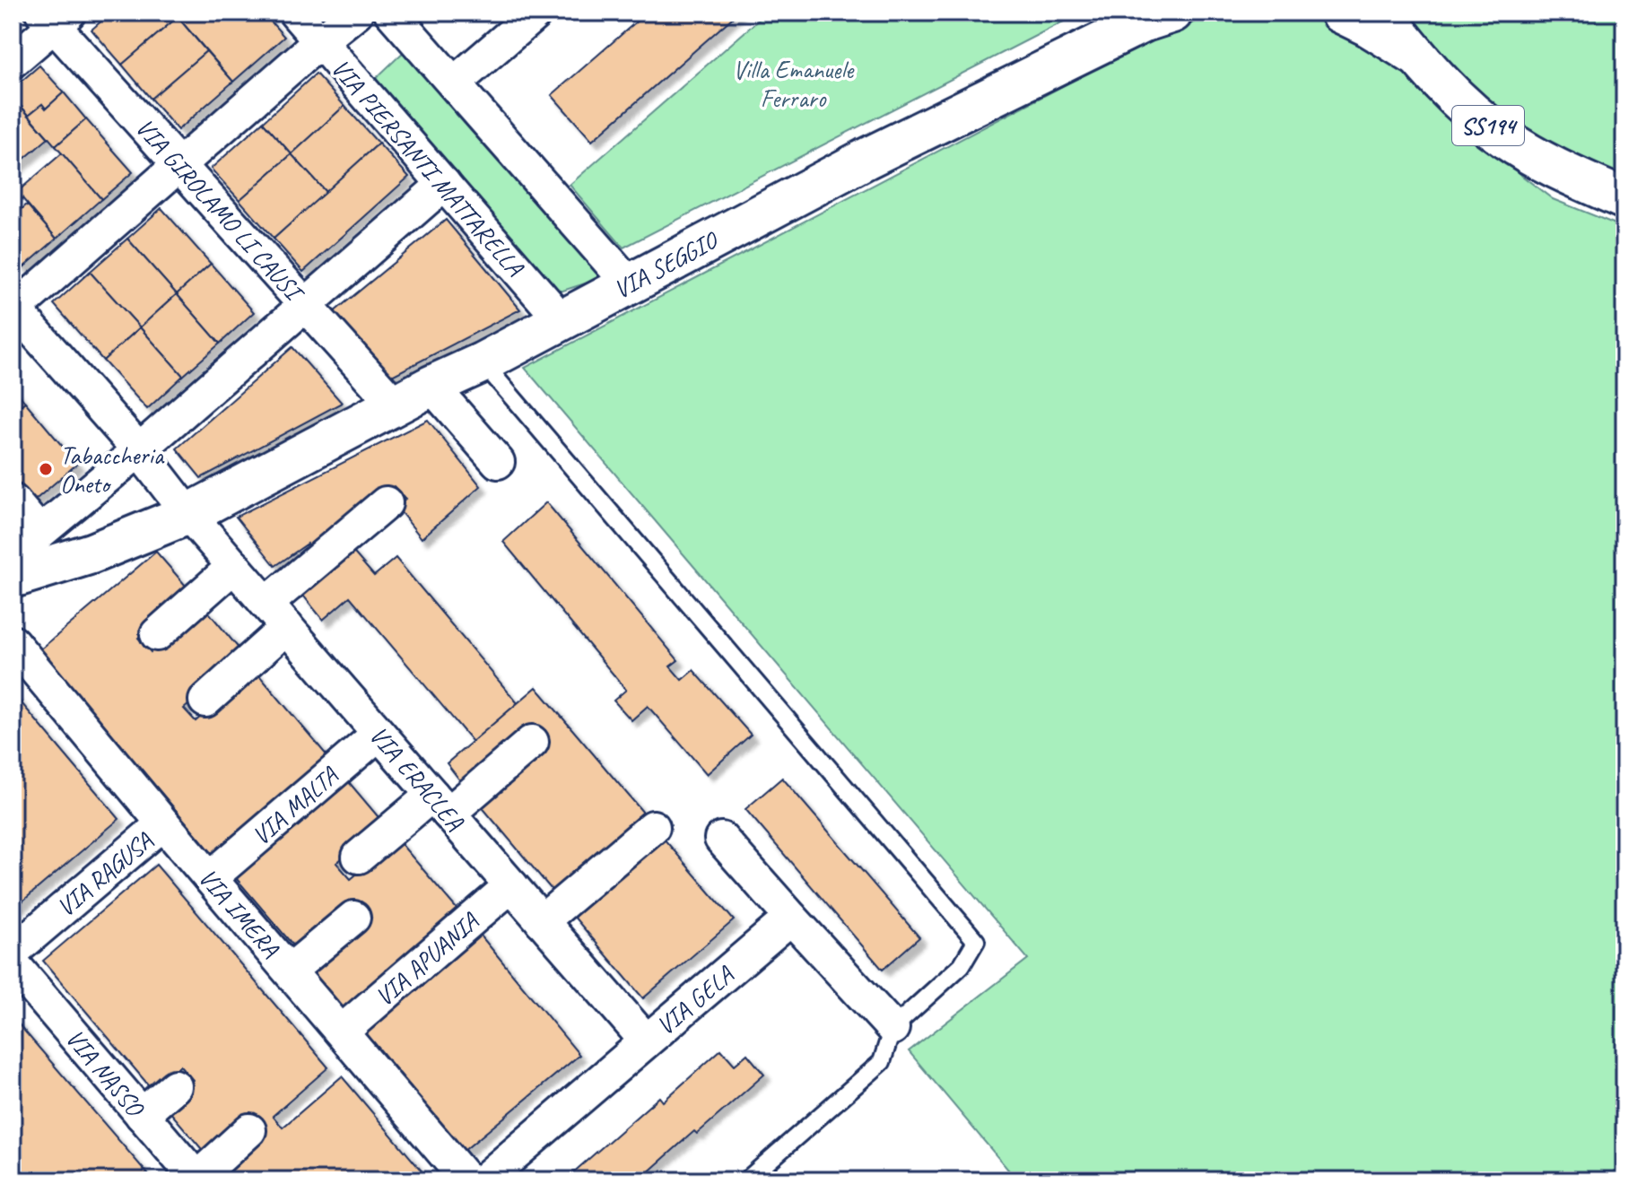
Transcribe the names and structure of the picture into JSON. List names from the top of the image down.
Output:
{
  "streets": {
    "street": [
      "SS194",
      "VIA PIERSANTI MATTARELLA",
      "VIA GIROLAMO LI CAUSI",
      "VIA SEGGIO",
      "VIA ERACLEA",
      "VIA MALTA",
      "VIA RAGUSA",
      "VIA IMERA",
      "VIA APUANIA",
      "VIA GELA",
      "VIA NASSO"
    ]
  },
  "crossings": [
    ["VIA PIERSANTI MATTARELLA", "VIA SEGGIO"],
    ["VIA GIROLAMO LI CAUSI", "VIA SEGGIO"],
    ["VIA SEGGIO", "VIA ERACLEA"],
    ["VIA ERACLEA", "VIA MALTA"],
    ["VIA ERACLEA", "VIA APUANIA"],
    ["VIA ERACLEA", "VIA GELA"],
    ["VIA MALTA", "VIA IMERA"],
    ["VIA RAGUSA", "VIA IMERA"],
    ["VIA IMERA", "VIA APUANIA"]
  ],
  "parks": ["Villa Emanuele Ferraro"],
  "places": ["Tabaccheria Oneto"]
}
